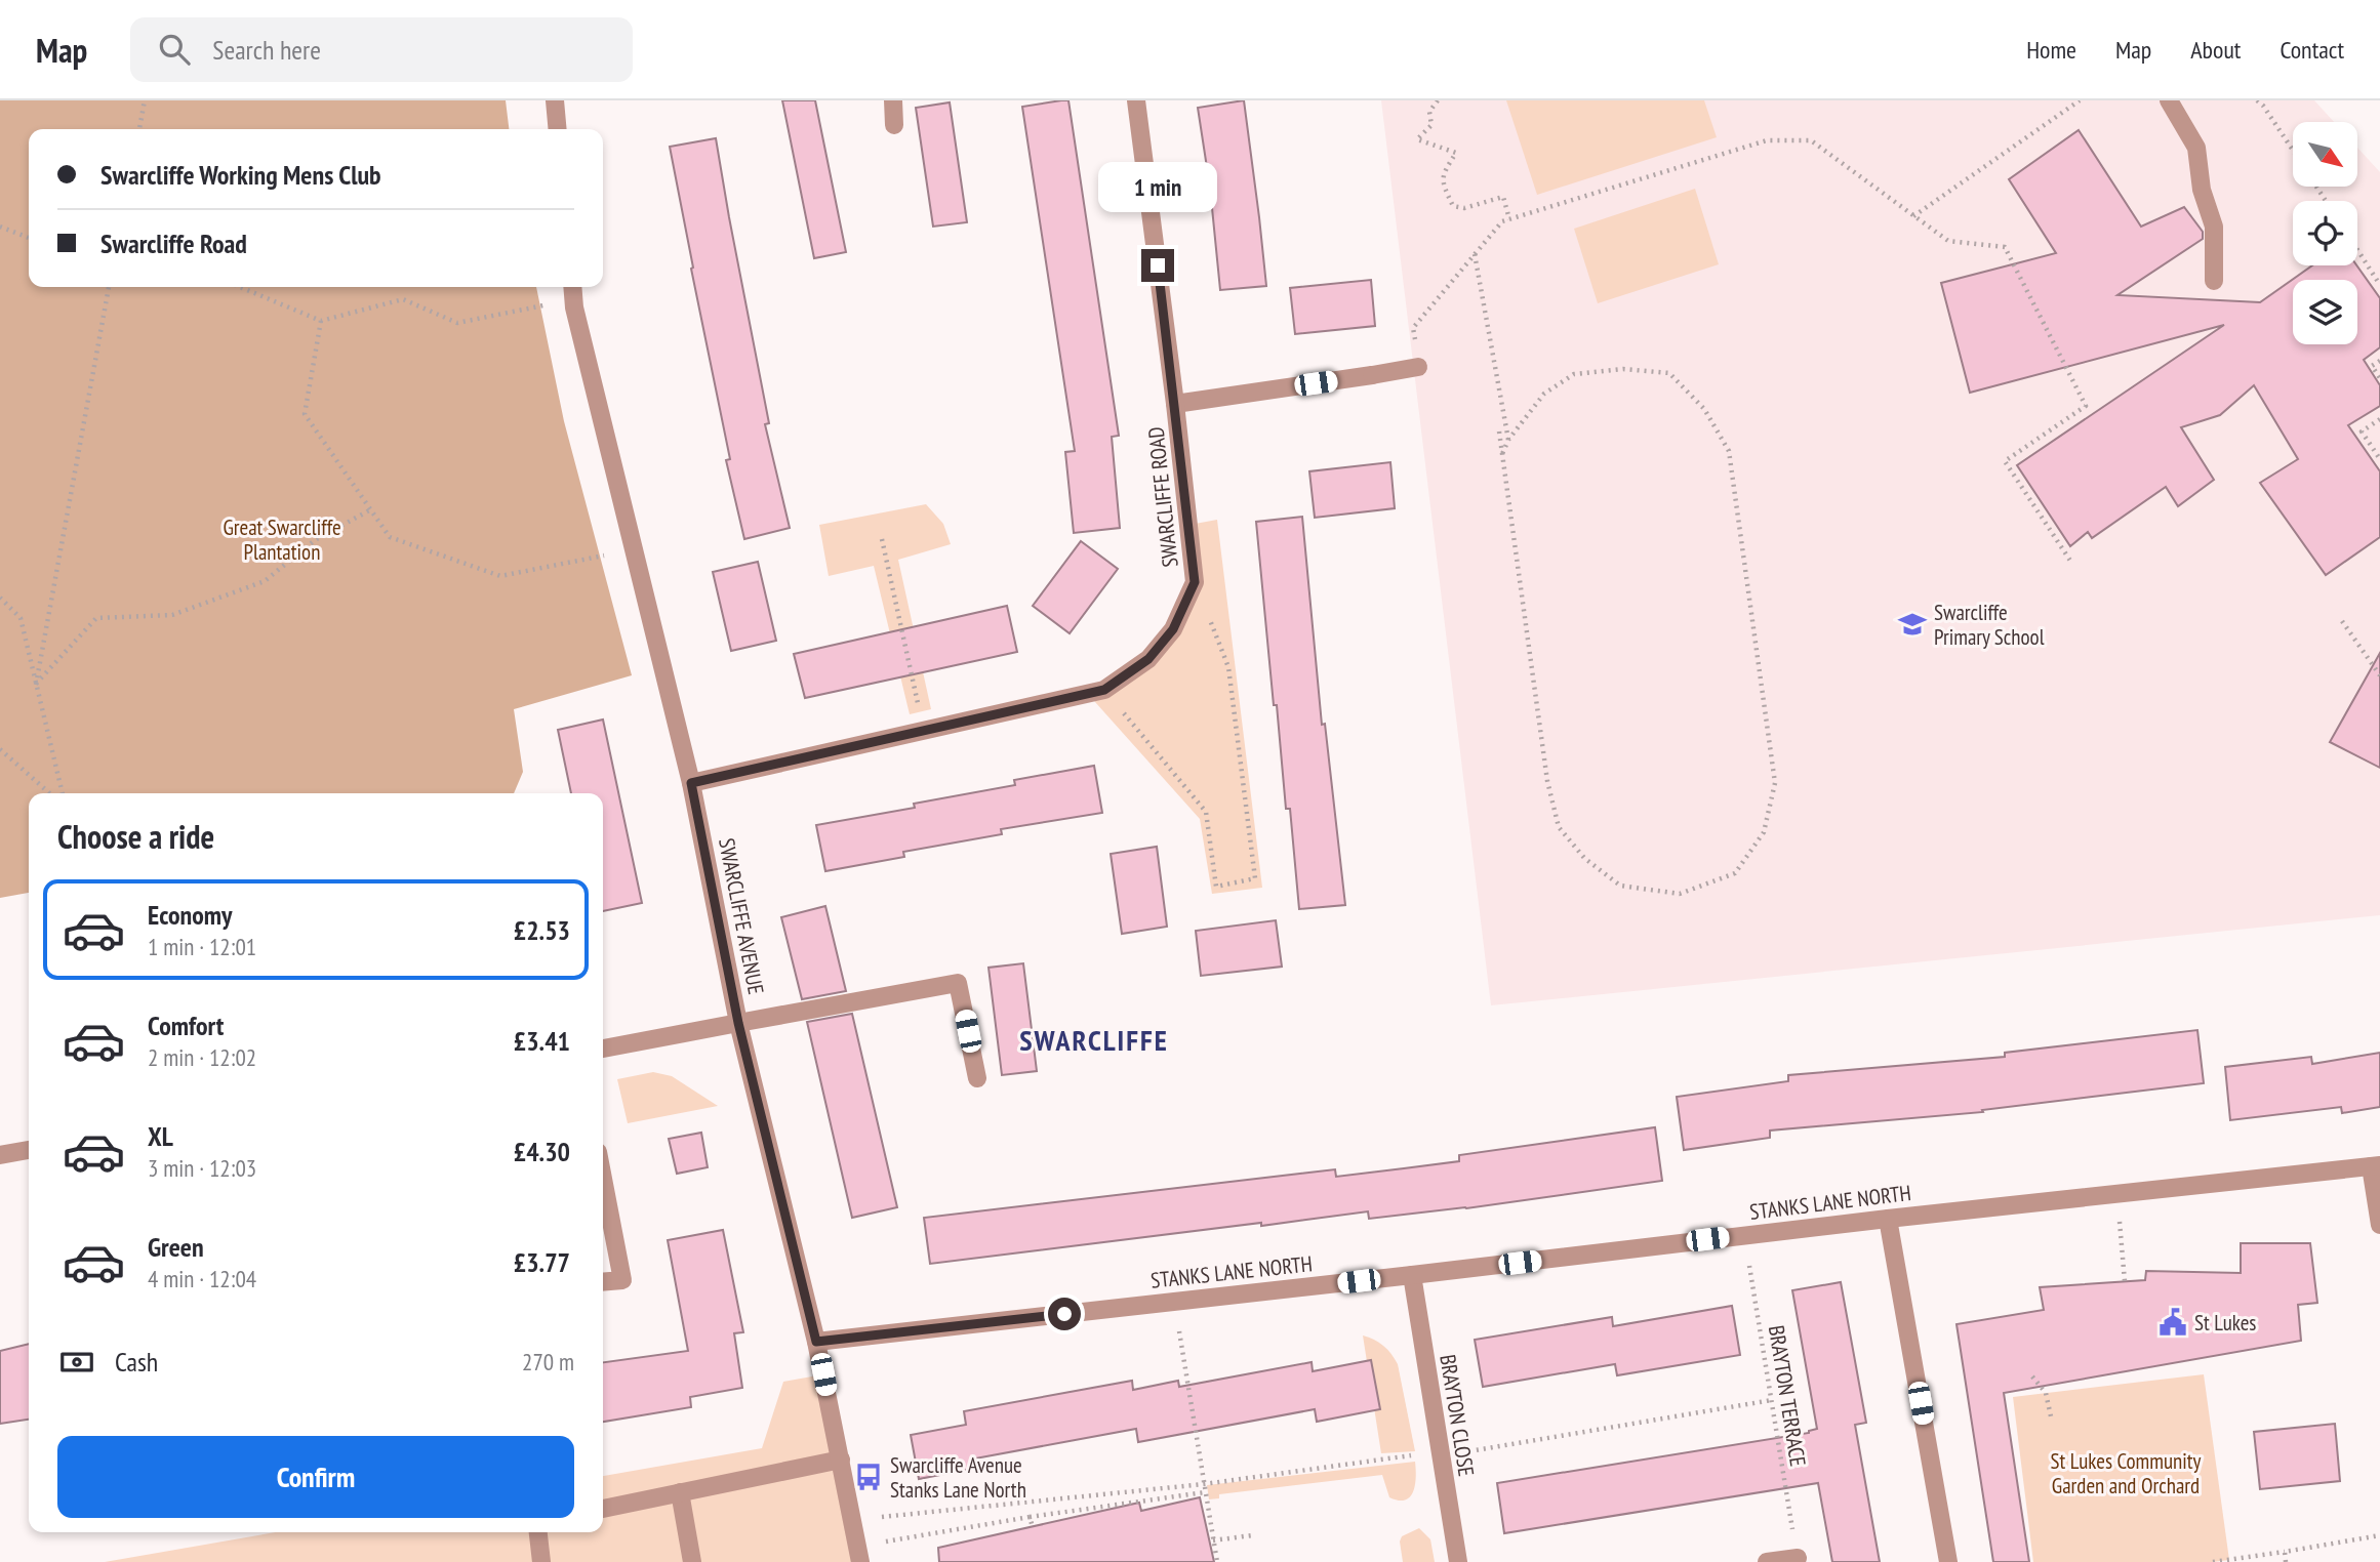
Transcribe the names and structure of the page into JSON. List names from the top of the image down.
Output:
{
  "streets": {
    "street": [
      "SWARCLIFFE ROAD",
      "SWARCLIFFE AVENUE",
      "STANKS LANE NORTH",
      "BRAYTON CLOSE"
    ],
    "path": ["BRAYTON TERRACE"]
  },
  "crossings": [
    ["SWARCLIFFE ROAD", "SWARCLIFFE AVENUE"],
    ["SWARCLIFFE AVENUE", "STANKS LANE NORTH"],
    ["STANKS LANE NORTH", "BRAYTON TERRACE"],
    ["STANKS LANE NORTH", "BRAYTON CLOSE"]
  ],
  "districts": ["SWARCLIFFE"],
  "parks": ["Great Swarcliffe Plantation", "St Lukes Community Garden and Orchard"],
  "places": {
    "school or university": ["Swarcliffe Primary School"],
    "public building": ["St Lukes"],
    "bus stop": ["Swarcliffe Avenue Stanks Lane North"]
  },
  "north": "bottom right",
  "page": {
    "header": "Map",
    "search": "Search here",
    "nav": [
      "Home",
      "Map",
      "About",
      "Contact"
    ],
    "banner": ["Swarcliffe Working Mens Club", "Swarcliffe Road"],
    "bubble": "1 min",
    "heading": "Choose a ride",
    "list": [
      {
        "name": "Economy",
        "note": "1 min · 12:01",
        "value": "£2.53"
      },
      {
        "name": "Comfort",
        "note": "2 min · 12:02",
        "value": "£3.41"
      },
      {
        "name": "XL",
        "note": "3 min · 12:03",
        "value": "£4.30"
      },
      {
        "name": "Green",
        "note": "4 min · 12:04",
        "value": "£3.77"
      }
    ],
    "pay": ["Cash", "270 m"],
    "buttons": "Confirm"
  }
}
